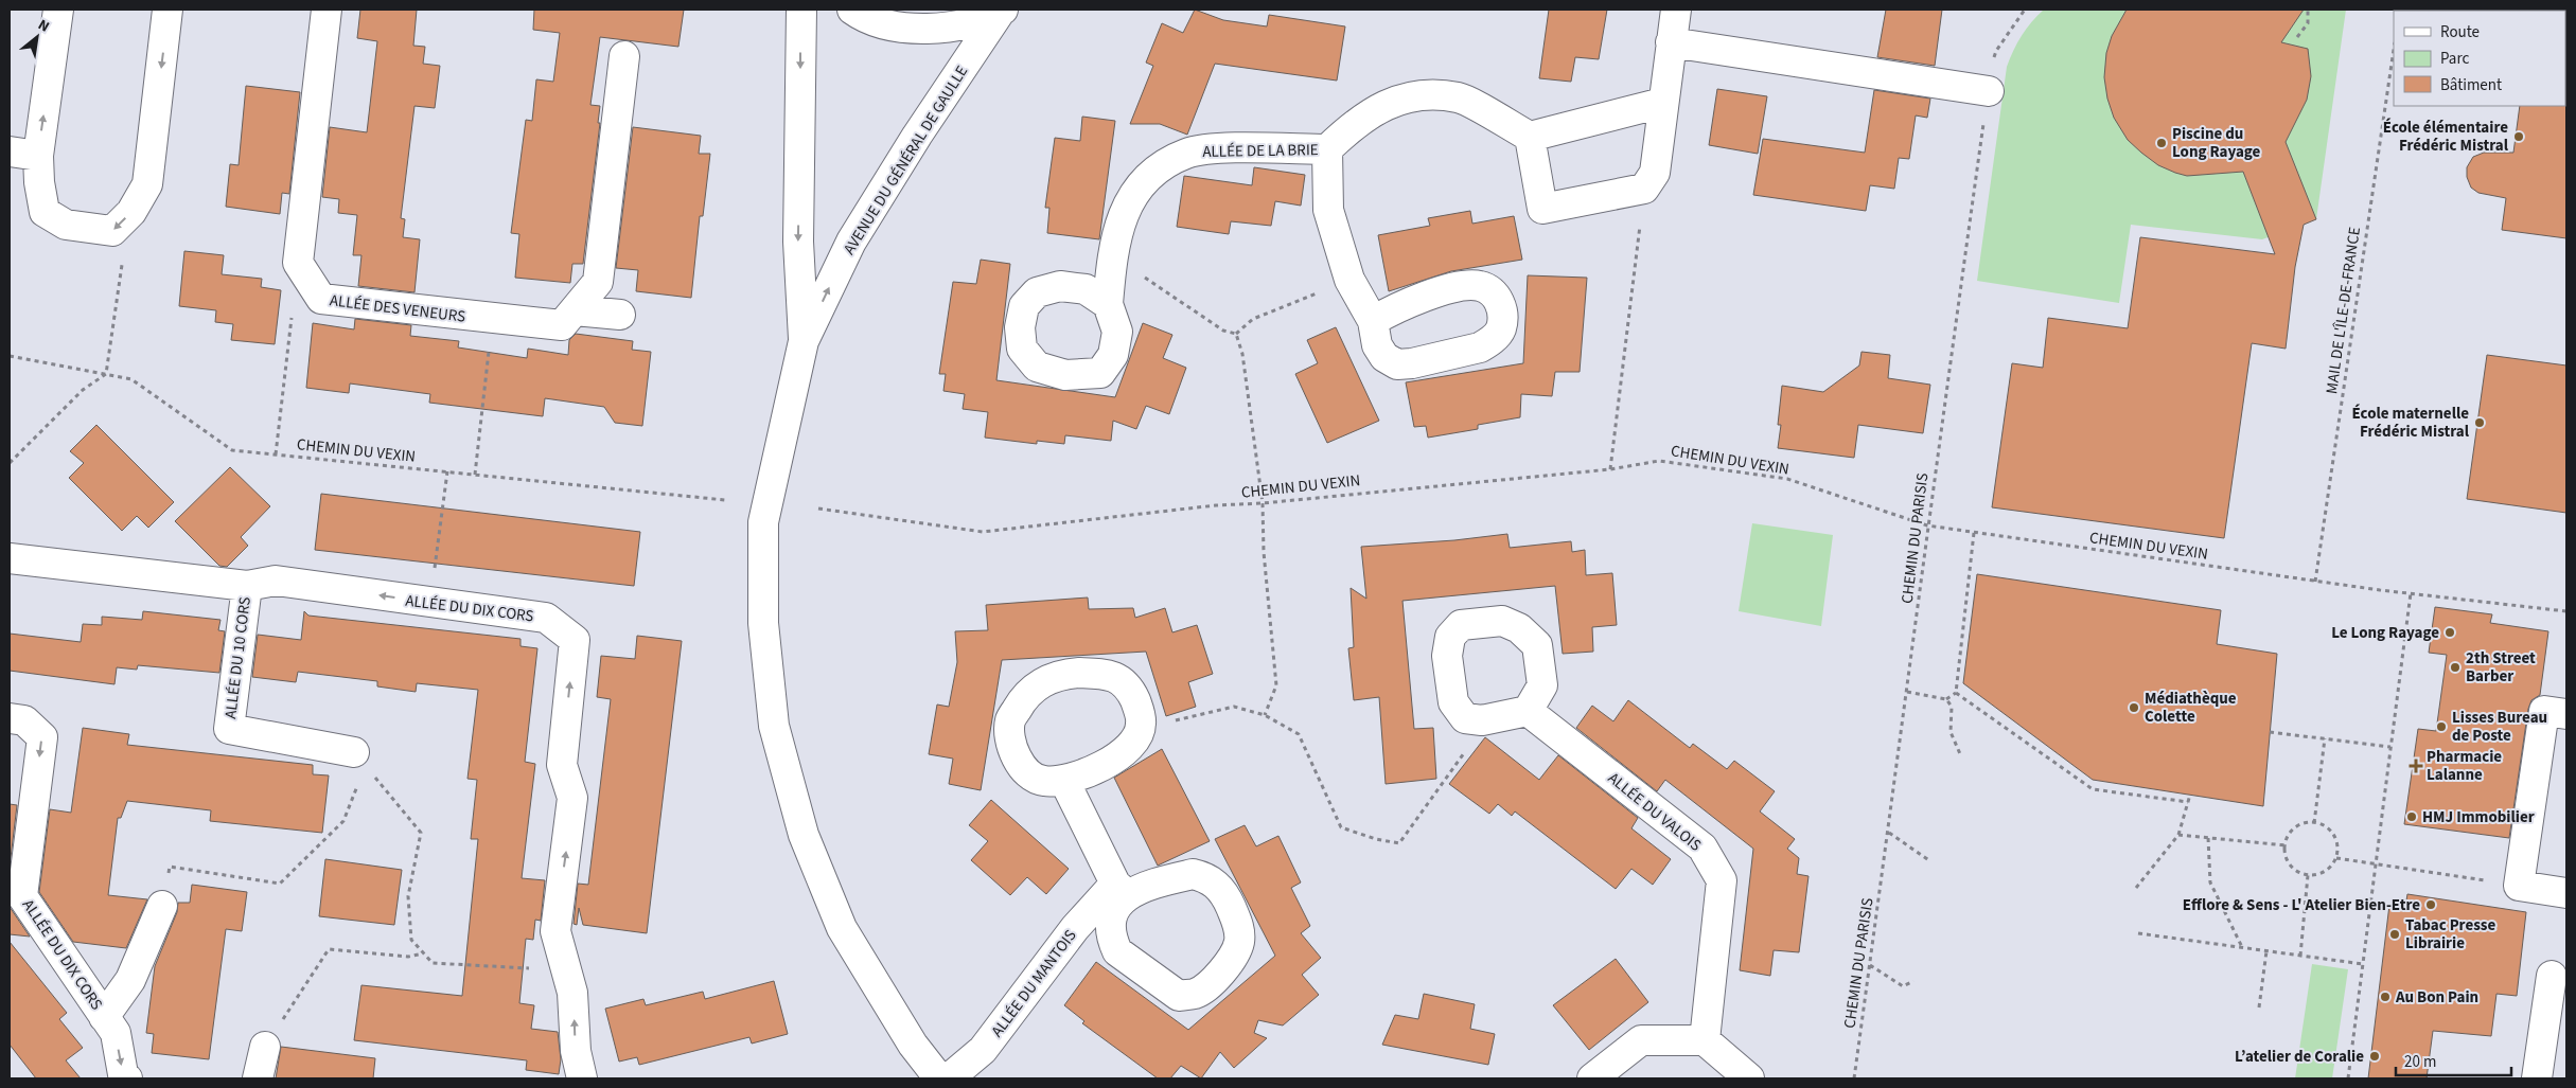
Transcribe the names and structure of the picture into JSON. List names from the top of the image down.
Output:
{
  "streets": {
    "street": [
      "ALLÉE DE LA BRIE",
      "AVENUE DU GÉNÉRAL DE GAULLE",
      "ALLÉE DES VENEURS",
      "ALLÉE DU DIX CORS",
      "ALLÉE DU 10 CORS",
      "ALLÉE DU VALOIS",
      "ALLÉE DU MANTOIS"
    ],
    "path": ["MAIL DE L'ÎLE-DE-FRANCE", "CHEMIN DU VEXIN", "CHEMIN DU PARISIS"]
  },
  "crossings": [
    ["MAIL DE L'ÎLE-DE-FRANCE", "CHEMIN DU VEXIN"],
    ["CHEMIN DU VEXIN", "CHEMIN DU PARISIS"],
    ["ALLÉE DU DIX CORS", "ALLÉE DU 10 CORS"]
  ],
  "places": {
    "other": [
      "École élémentaire Frédéric Mistral",
      "Piscine du Long Rayage",
      "École maternelle Frédéric Mistral",
      "Le Long Rayage",
      "2th Street Barber",
      "Médiathèque Colette",
      "Lisses Bureau de Poste",
      "HMJ Immobilier",
      "Efflore & Sens - L' Atelier Bien-Etre",
      "Tabac Presse Librairie",
      "Au Bon Pain",
      "L’atelier de Coralie"
    ],
    "health": ["Pharmacie Lalanne"]
  },
  "legend": ["Route", "Parc", "Bâtiment"],
  "scale_bar": "20 m",
  "north": "top right"
}
